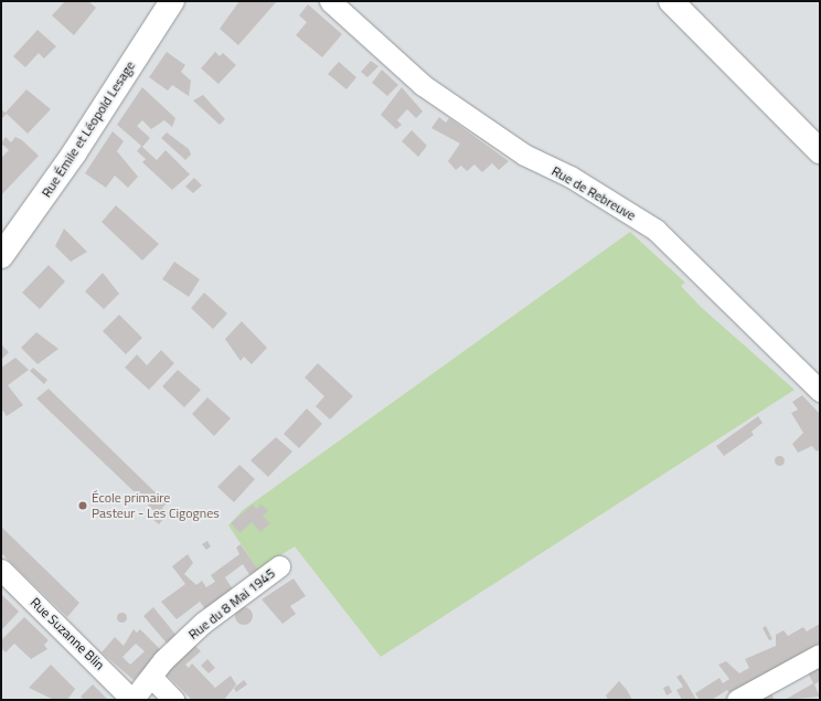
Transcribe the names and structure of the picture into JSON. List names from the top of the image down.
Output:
{
  "streets": {
    "main road": ["Rue Émile et Léopold Lesage"],
    "street": ["Rue de Rebreuve", "Rue du 8 Mai 1945", "Rue Suzanne Blin"]
  },
  "crossings": [
    ["Rue du 8 Mai 1945", "Rue Suzanne Blin"]
  ],
  "places": ["École primaire Pasteur - Les Cigognes"]
}
